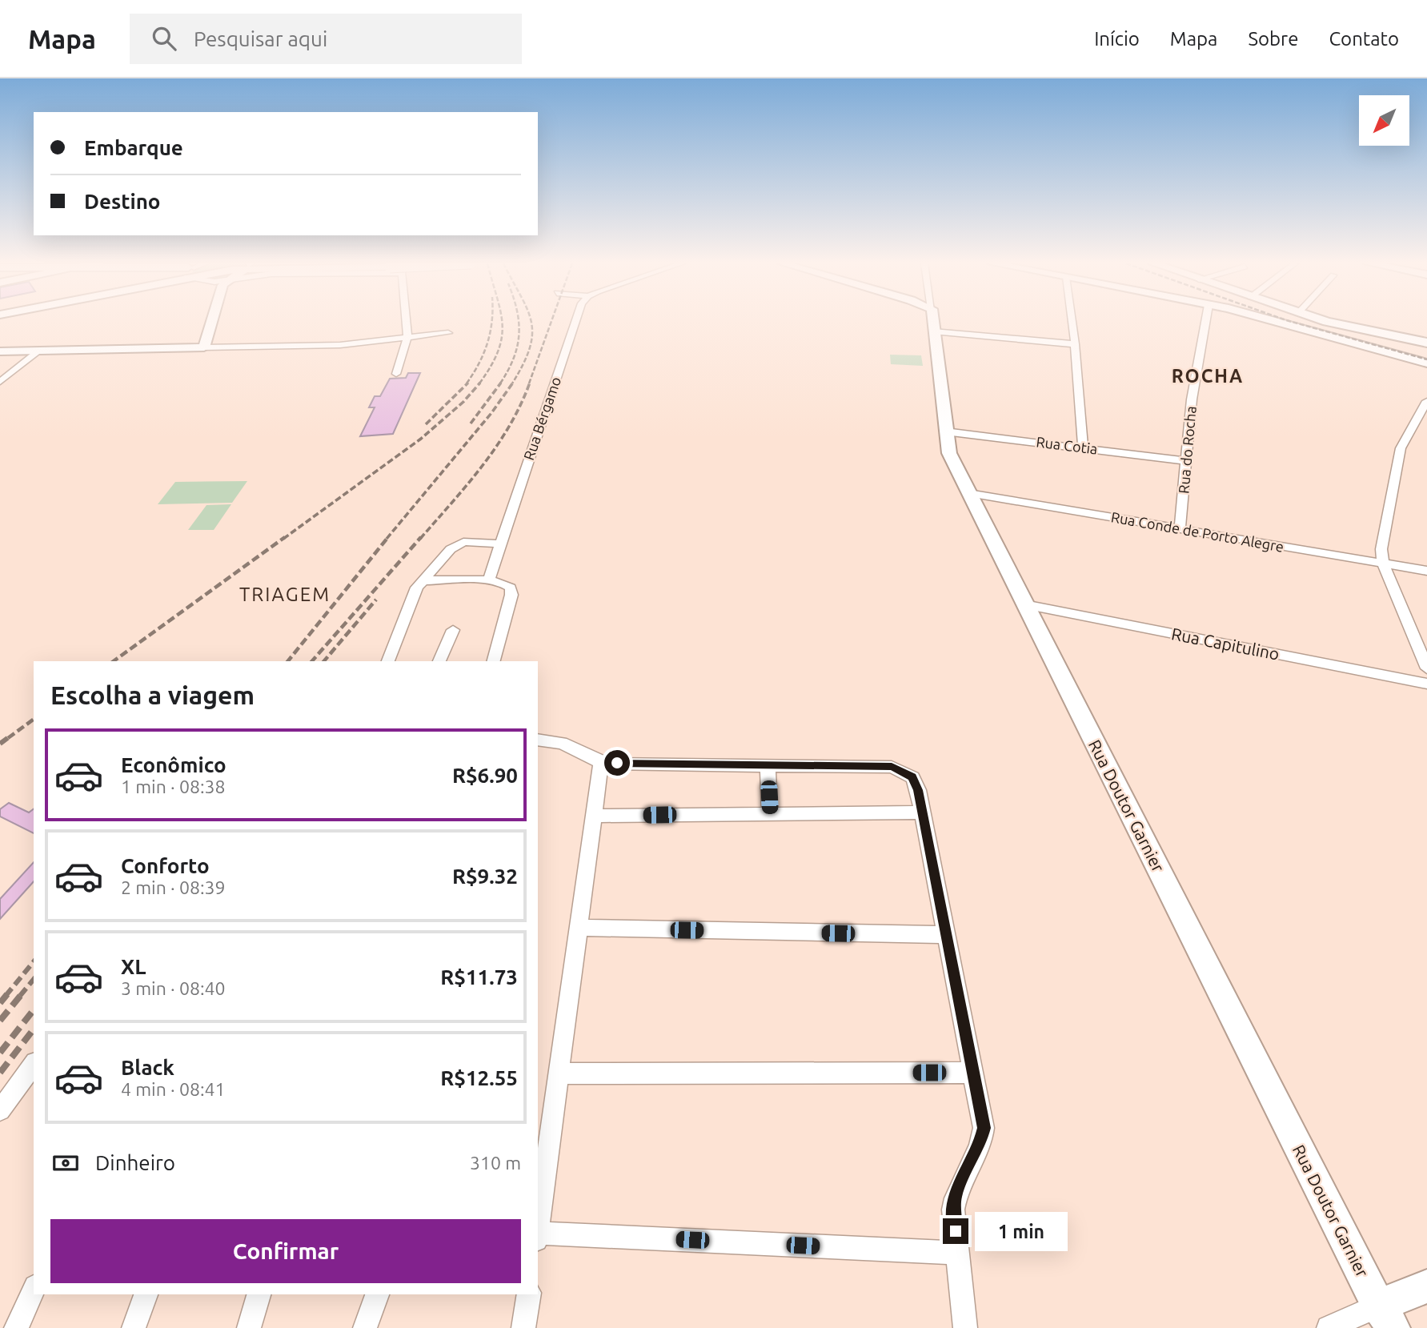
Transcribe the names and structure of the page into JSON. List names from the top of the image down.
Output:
{
  "streets": {
    "main road": ["Rua Doutor Garnier"],
    "street": [
      "Rua Bérgamo",
      "Rua Cotia",
      "Rua do Rocha",
      "Rua Conde de Porto Alegre",
      "Rua Capitulino"
    ]
  },
  "crossings": [
    ["Rua Cotia", "Rua do Rocha"],
    ["Rua Cotia", "Rua Doutor Garnier"],
    ["Rua do Rocha", "Rua Conde de Porto Alegre"],
    ["Rua Conde de Porto Alegre", "Rua Doutor Garnier"],
    ["Rua Capitulino", "Rua Doutor Garnier"]
  ],
  "districts": ["ROCHA", "TRIAGEM"],
  "north": "bottom left",
  "page": {
    "header": "Mapa",
    "search": "Pesquisar aqui",
    "nav": [
      "Início",
      "Mapa",
      "Sobre",
      "Contato"
    ],
    "banner": ["Embarque", "Destino"],
    "heading": "Escolha a viagem",
    "list": [
      {
        "name": "Econômico",
        "note": "1 min · 08:38",
        "value": "R$6.90"
      },
      {
        "name": "Conforto",
        "note": "2 min · 08:39",
        "value": "R$9.32"
      },
      {
        "name": "XL",
        "note": "3 min · 08:40",
        "value": "R$11.73"
      },
      {
        "name": "Black",
        "note": "4 min · 08:41",
        "value": "R$12.55"
      }
    ],
    "pay": ["Dinheiro", "310 m"],
    "buttons": "Confirmar",
    "bubble": "1 min"
  }
}
